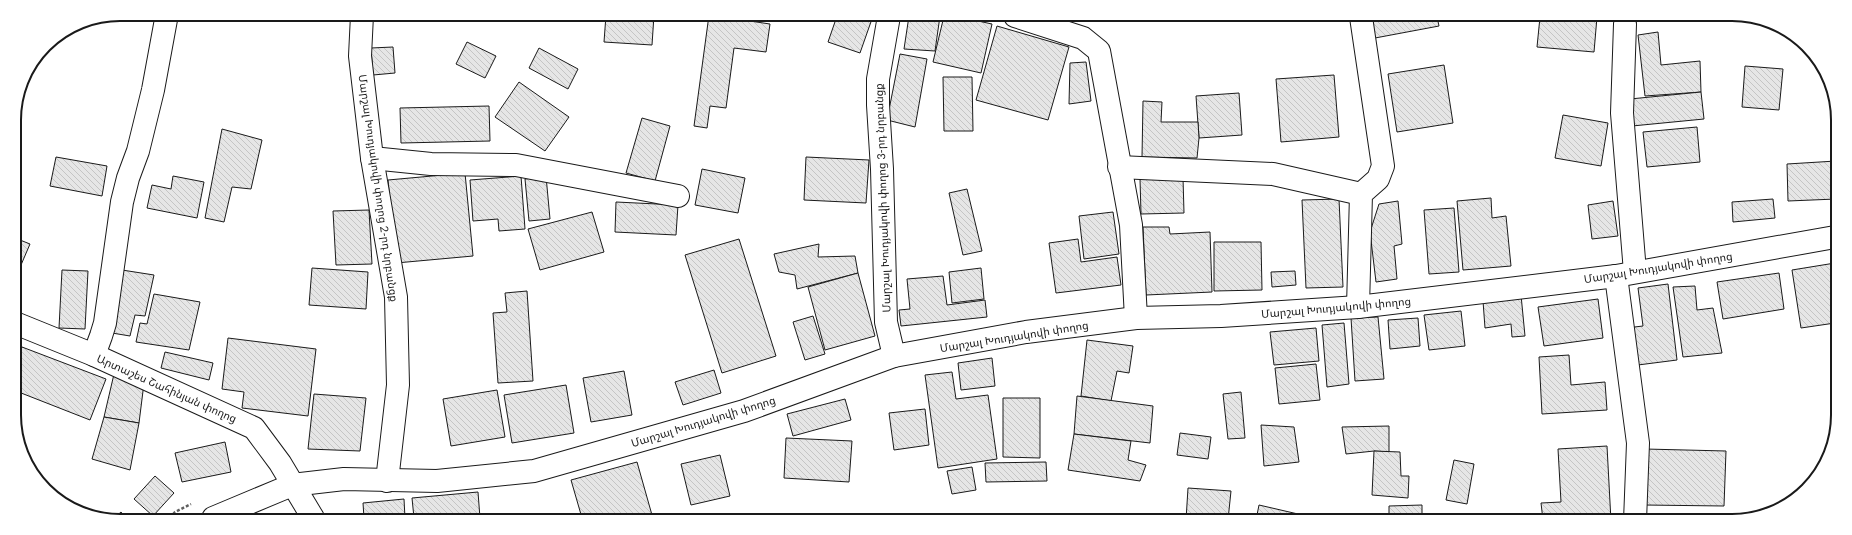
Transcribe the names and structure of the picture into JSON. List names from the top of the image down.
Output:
{
  "streets": {
    "street": [
      "Մարշալ Խուդյակովի փողոց 2-րդ նրբանցք",
      "Մարշալ Խուդյակովի փողոց 3-րդ նրբանցք",
      "Մարշալ Խուդյակովի փողոց",
      "Արտաշես Շահինյան փողոց"
    ]
  },
  "crossings": [
    ["Մարշալ Խուդյակովի փողոց 2-րդ նրբանցք", "Մարշալ Խուդյակովի փողոց"],
    ["Մարշալ Խուդյակովի փողոց 3-րդ նրբանցք", "Մարշալ Խուդյակովի փողոց"],
    ["Մարշալ Խուդյակովի փողոց", "Արտաշես Շահինյան փողոց"]
  ]
}
